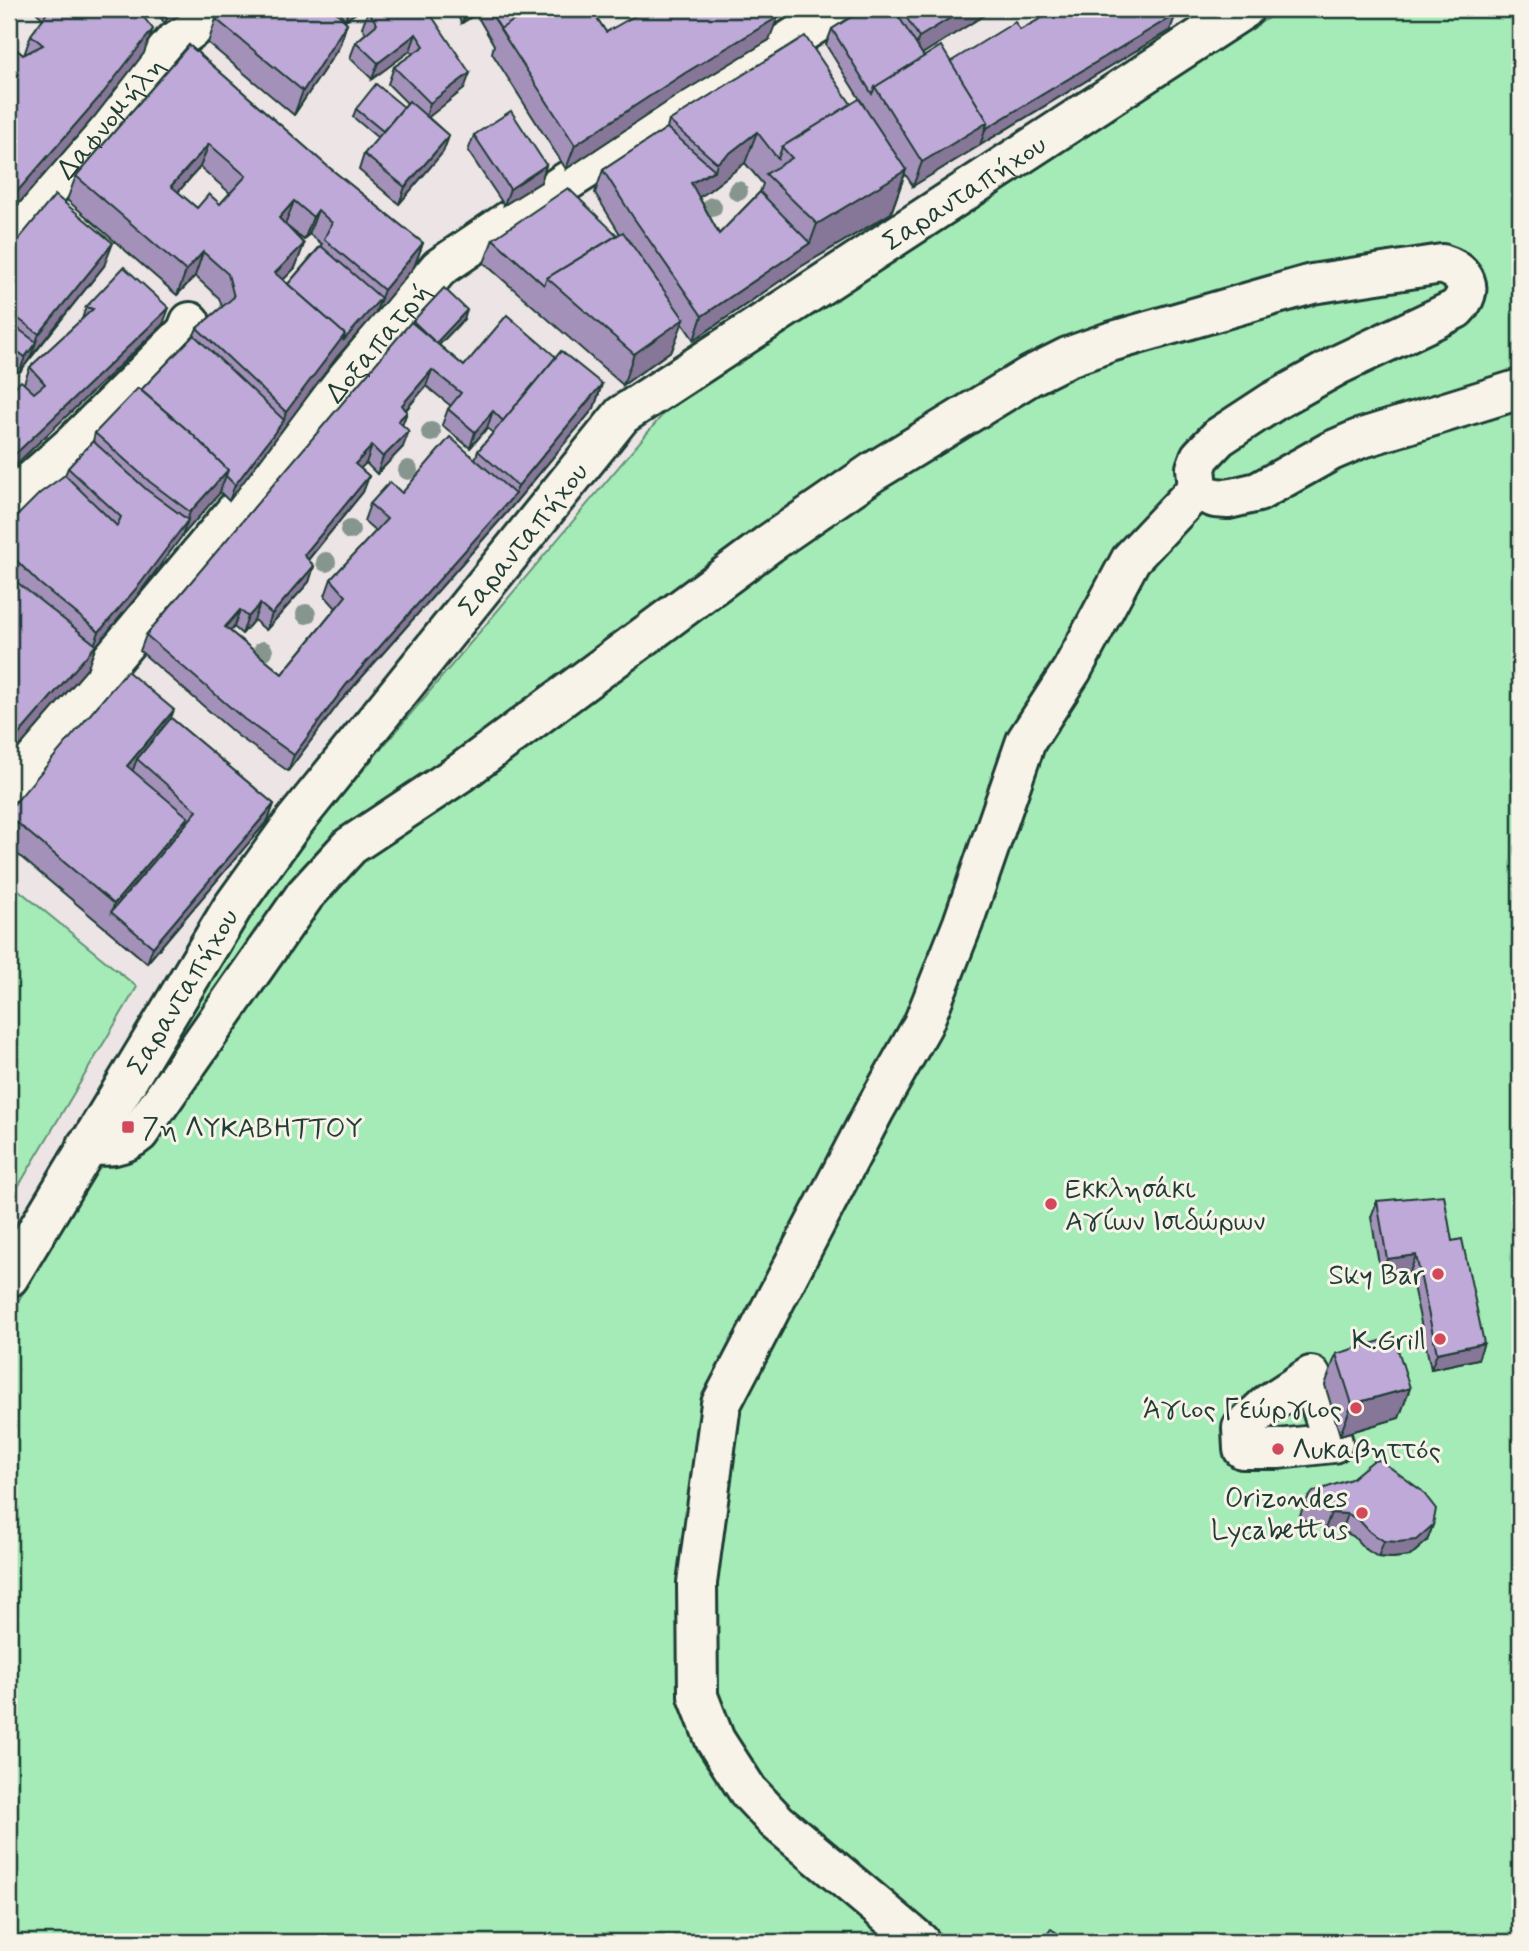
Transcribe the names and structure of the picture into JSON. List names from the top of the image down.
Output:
{
  "streets": {
    "street": ["Δαφνομήλη", "Σαρανταπήχου", "Δοξαπατρή"]
  },
  "places": {
    "transit": ["7η ΛΥΚΑΒΗΤΤΟΥ"],
    "other": [
      "Εκκλησάκι Αγίων Ισιδώρων",
      "Sky Bar",
      "K.Grill",
      "Άγιος Γεώργιος",
      "Λυκαβηττός",
      "Orizondes Lycabettus"
    ]
  }
}
